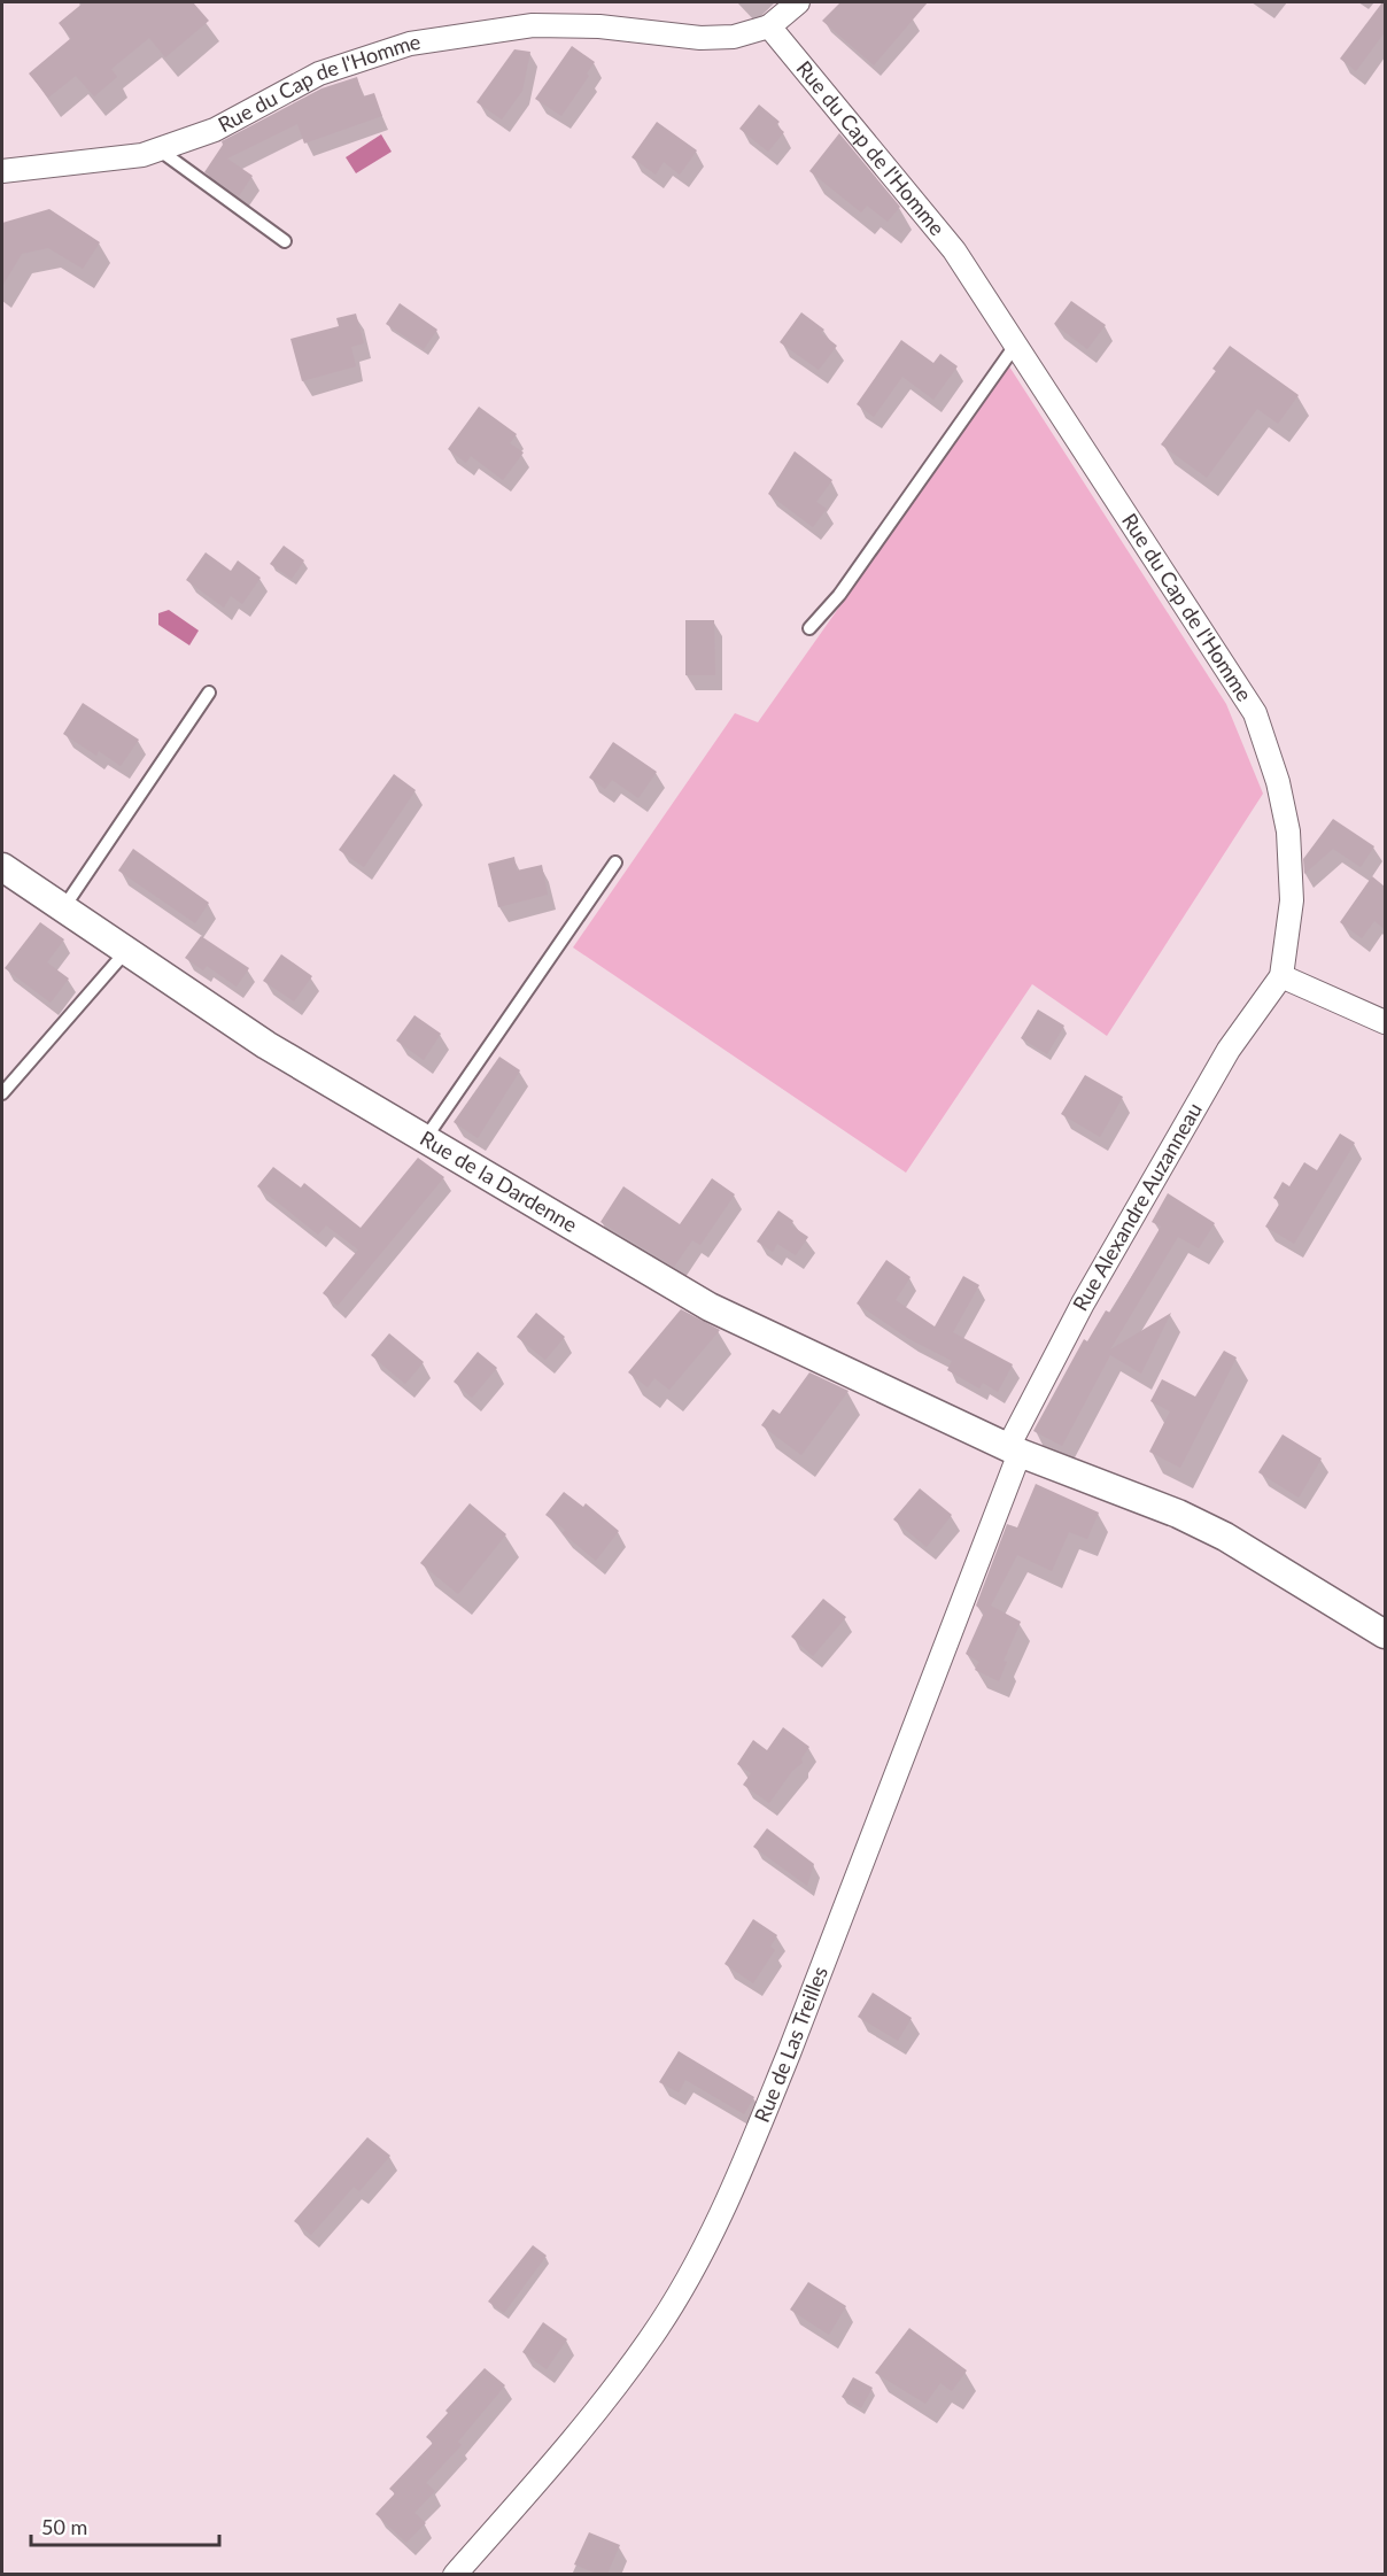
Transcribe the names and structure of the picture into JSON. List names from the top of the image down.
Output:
{
  "streets": {
    "street": [
      "Rue du Cap de l'Homme",
      "Rue de la Dardenne",
      "Rue Alexandre Auzanneau",
      "Rue de Las Treilles"
    ]
  },
  "crossings": [
    ["Rue du Cap de l'Homme", "Rue Alexandre Auzanneau"],
    ["Rue de la Dardenne", "Rue Alexandre Auzanneau"],
    ["Rue de la Dardenne", "Rue de Las Treilles"],
    ["Rue Alexandre Auzanneau", "Rue de Las Treilles"]
  ],
  "scale_bar": "50 m"
}
